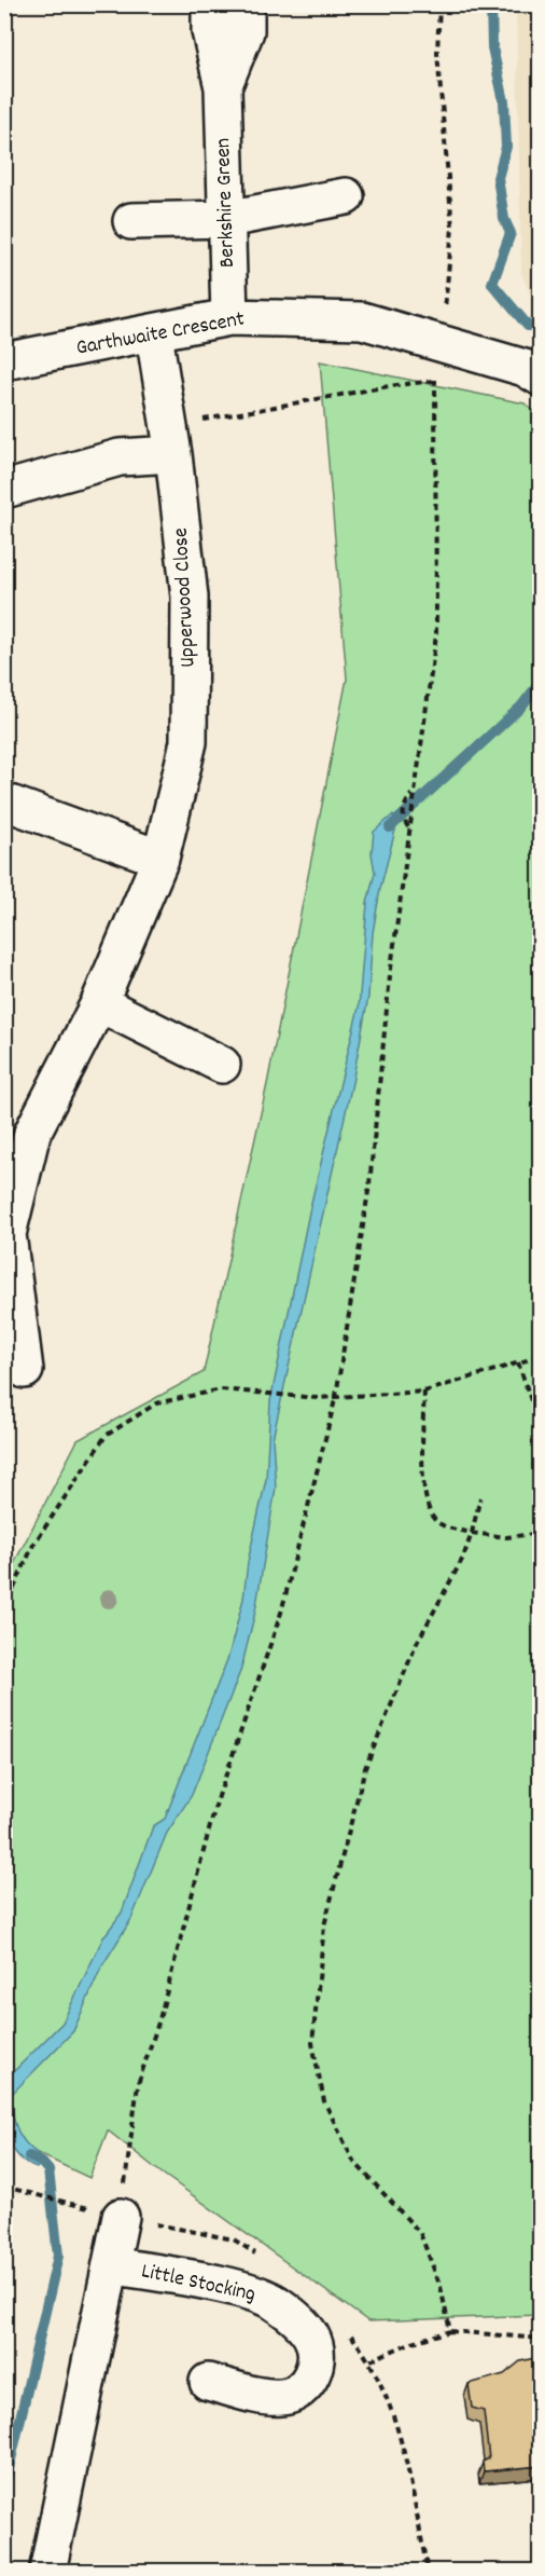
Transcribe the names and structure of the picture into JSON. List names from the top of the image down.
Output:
{
  "streets": {
    "street": [
      "Berkshire Green",
      "Garthwaite Crescent",
      "Upperwood Close",
      "Little Stocking"
    ]
  },
  "crossings": [
    ["Berkshire Green", "Garthwaite Crescent"],
    ["Garthwaite Crescent", "Upperwood Close"]
  ]
}
